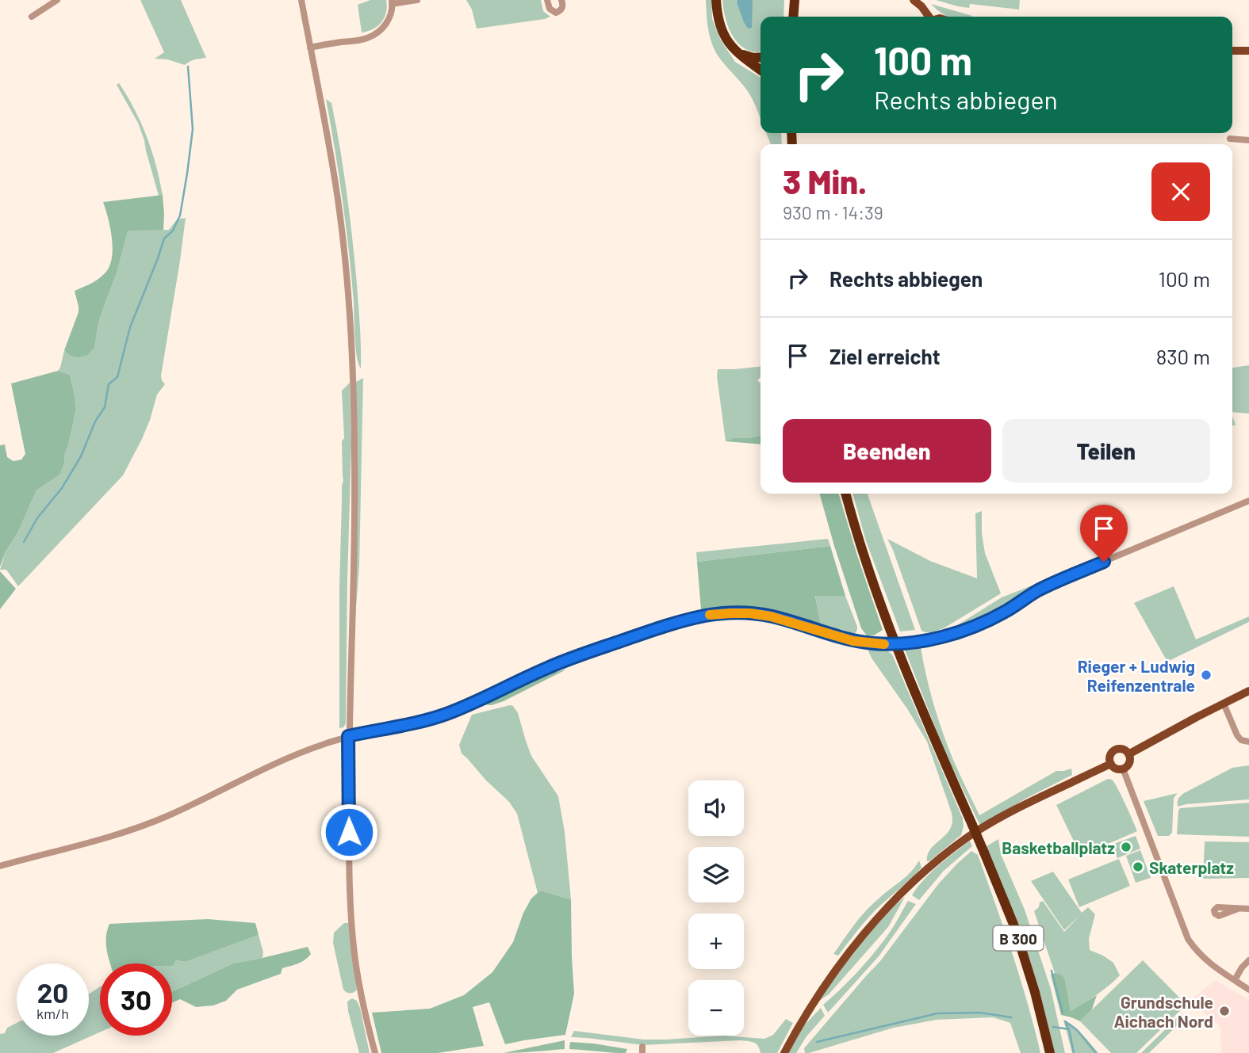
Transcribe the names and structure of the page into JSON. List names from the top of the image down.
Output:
{
  "streets": {
    "highway": ["B 300"]
  },
  "places": [
    "Rieger + Ludwig Reifenzentrale",
    "Basketballplatz",
    "Skaterplatz",
    "Grundschule Aichach Nord"
  ],
  "page": {
    "turn": ["100 m", "Rechts abbiegen"],
    "heading": ["3 Min.", "930 m · 14:39"],
    "list": [
      {
        "name": "Rechts abbiegen",
        "value": "100 m"
      },
      {
        "name": "Ziel erreicht",
        "value": "830 m"
      }
    ],
    "buttons": ["Beenden", "Teilen"],
    "map_buttons": ["+", "−"],
    "speed": "20 km/h",
    "limit": "30"
  }
}
